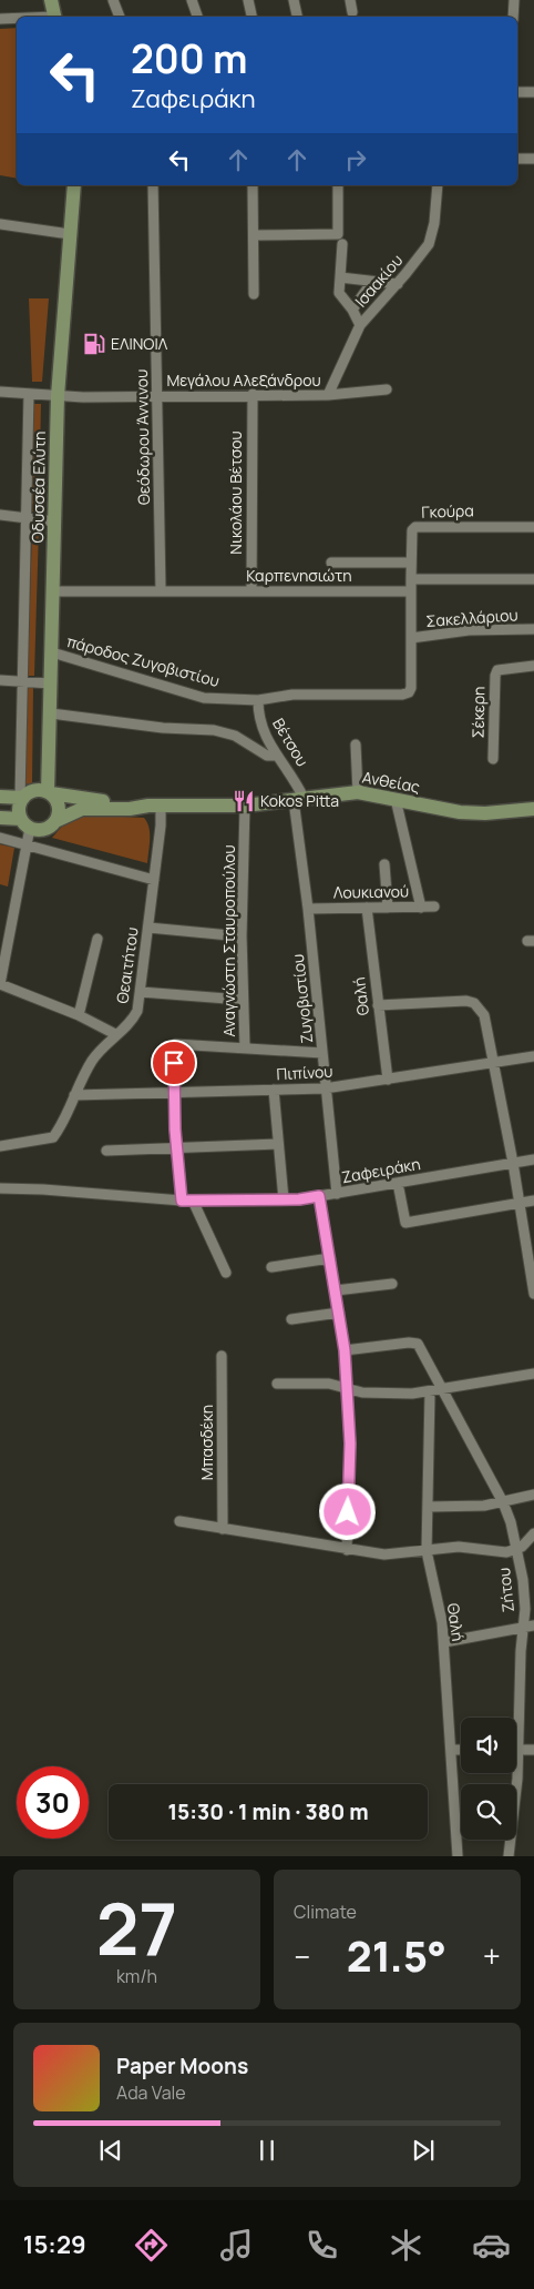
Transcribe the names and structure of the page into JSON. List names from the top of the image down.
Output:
{
  "streets": {
    "main road": ["Οδυσσέα Ελύτη", "Ανθείας"],
    "street": [
      "Ισαακίου",
      "Μεγάλου Αλεξάνδρου",
      "Θεόδωρου Άννινου",
      "Νικολάου Βέτσου",
      "Γκούρα",
      "Καρπενησιώτη",
      "Σακελλάριου",
      "πάροδος Ζυγοβιστίου",
      "Σέκερη",
      "Βέτσου",
      "Λουκιανού",
      "Αναγνώστη Σταυροπούλου",
      "Θεαιτήτου",
      "Θαλή",
      "Ζυγοβιστίου",
      "Πιπίνου",
      "Ζαφειράκη",
      "Μπασδέκη",
      "Ζήτου"
    ]
  },
  "crossings": [
    ["Ισαακίου", "Μεγάλου Αλεξάνδρου"],
    ["Μεγάλου Αλεξάνδρου", "Θεόδωρου Άννινου"],
    ["Μεγάλου Αλεξάνδρου", "Οδυσσέα Ελύτη"],
    ["Μεγάλου Αλεξάνδρου", "Νικολάου Βέτσου"],
    ["Θεόδωρου Άννινου", "Καρπενησιώτη"],
    ["Οδυσσέα Ελύτη", "Καρπενησιώτη"],
    ["Οδυσσέα Ελύτη", "πάροδος Ζυγοβιστίου"],
    ["Οδυσσέα Ελύτη", "Ανθείας"],
    ["Νικολάου Βέτσου", "Καρπενησιώτη"],
    ["Σακελλάριου", "πάροδος Ζυγοβιστίου"],
    ["πάροδος Ζυγοβιστίου", "Βέτσου"],
    ["Βέτσου", "Ανθείας"],
    ["Βέτσου", "Ζυγοβιστίου"],
    ["Ανθείας", "Αναγνώστη Σταυροπούλου"],
    ["Ανθείας", "Θεαιτήτου"],
    ["Ανθείας", "Ζυγοβιστίου"],
    ["Λουκιανού", "Θαλή"],
    ["Λουκιανού", "Ζυγοβιστίου"],
    ["Αναγνώστη Σταυροπούλου", "Πιπίνου"],
    ["Αναγνώστη Σταυροπούλου", "Ζαφειράκη"],
    ["Θεαιτήτου", "Πιπίνου"],
    ["Θαλή", "Πιπίνου"],
    ["Ζυγοβιστίου", "Πιπίνου"],
    ["Ζυγοβιστίου", "Ζαφειράκη"]
  ],
  "places": {
    "fuel station": ["ΕΛΙΝΟΙΛ"],
    "restaurant": ["Kokos Pitta"]
  },
  "page": {
    "turn": ["200 m", "Ζαφειράκη"],
    "limit": "30",
    "trip": "15:30 · 1 min · 380 m",
    "tile": [
      ["27", "km/h"],
      "Climate"
    ],
    "heat": ["−", "21.5°", "+"],
    "song": ["Paper Moons", "Ada Vale"],
    "tabs": "15:29"
  }
}
